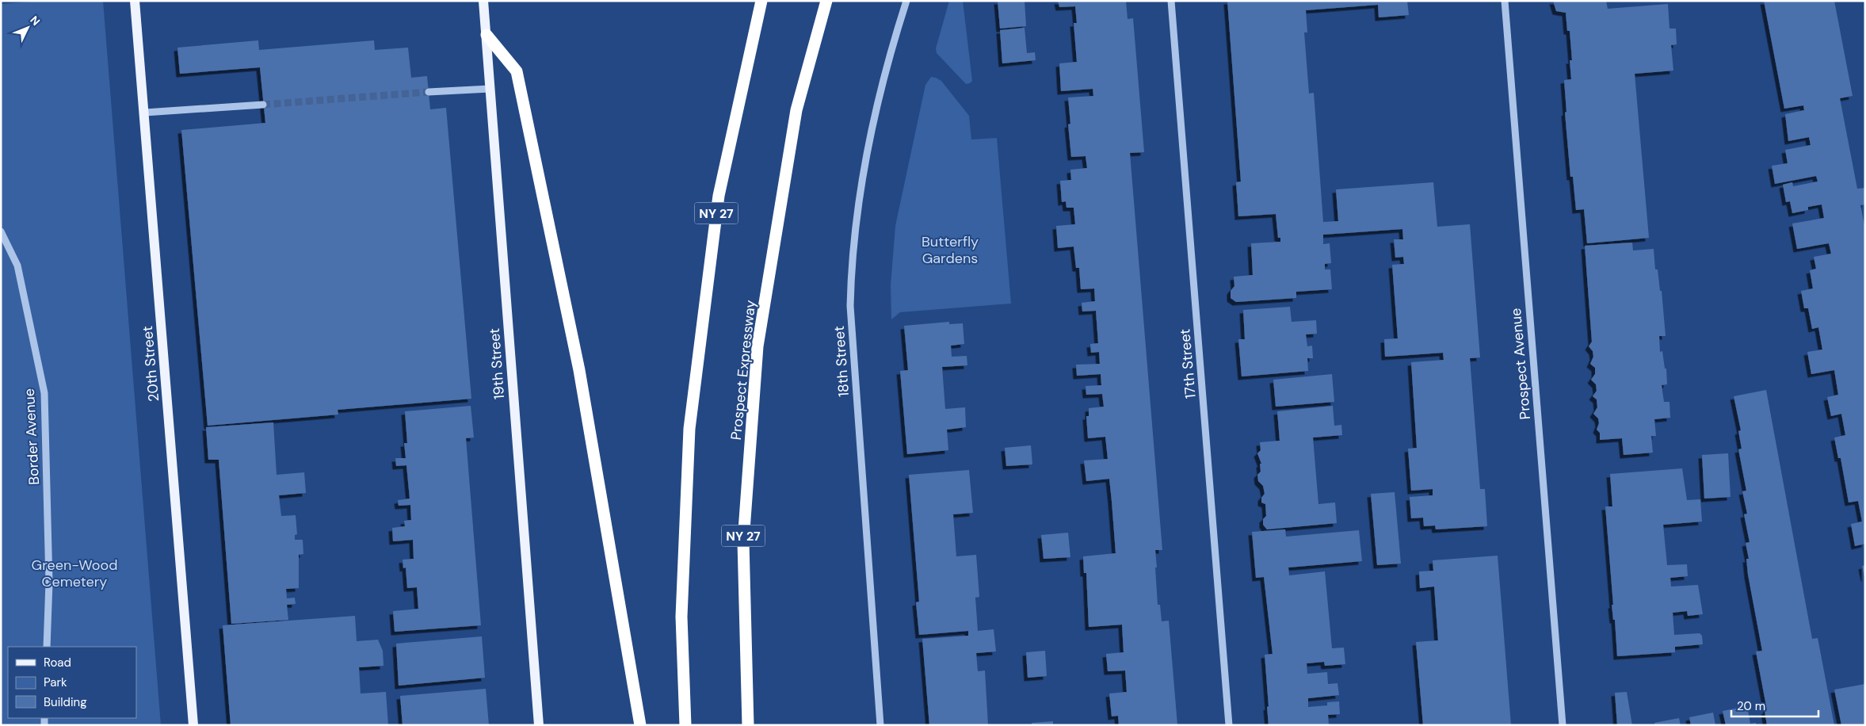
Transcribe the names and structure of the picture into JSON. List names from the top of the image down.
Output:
{
  "streets": {
    "highway": ["NY 27", "Prospect Expressway"],
    "main road": ["20th Street", "19th Street"],
    "street": [
      "18th Street",
      "17th Street",
      "Prospect Avenue",
      "Border Avenue"
    ]
  },
  "parks": ["Butterfly Gardens", "Green-Wood Cemetery"],
  "legend": ["Road", "Park", "Building"],
  "scale_bar": "20 m",
  "north": "top right"
}
